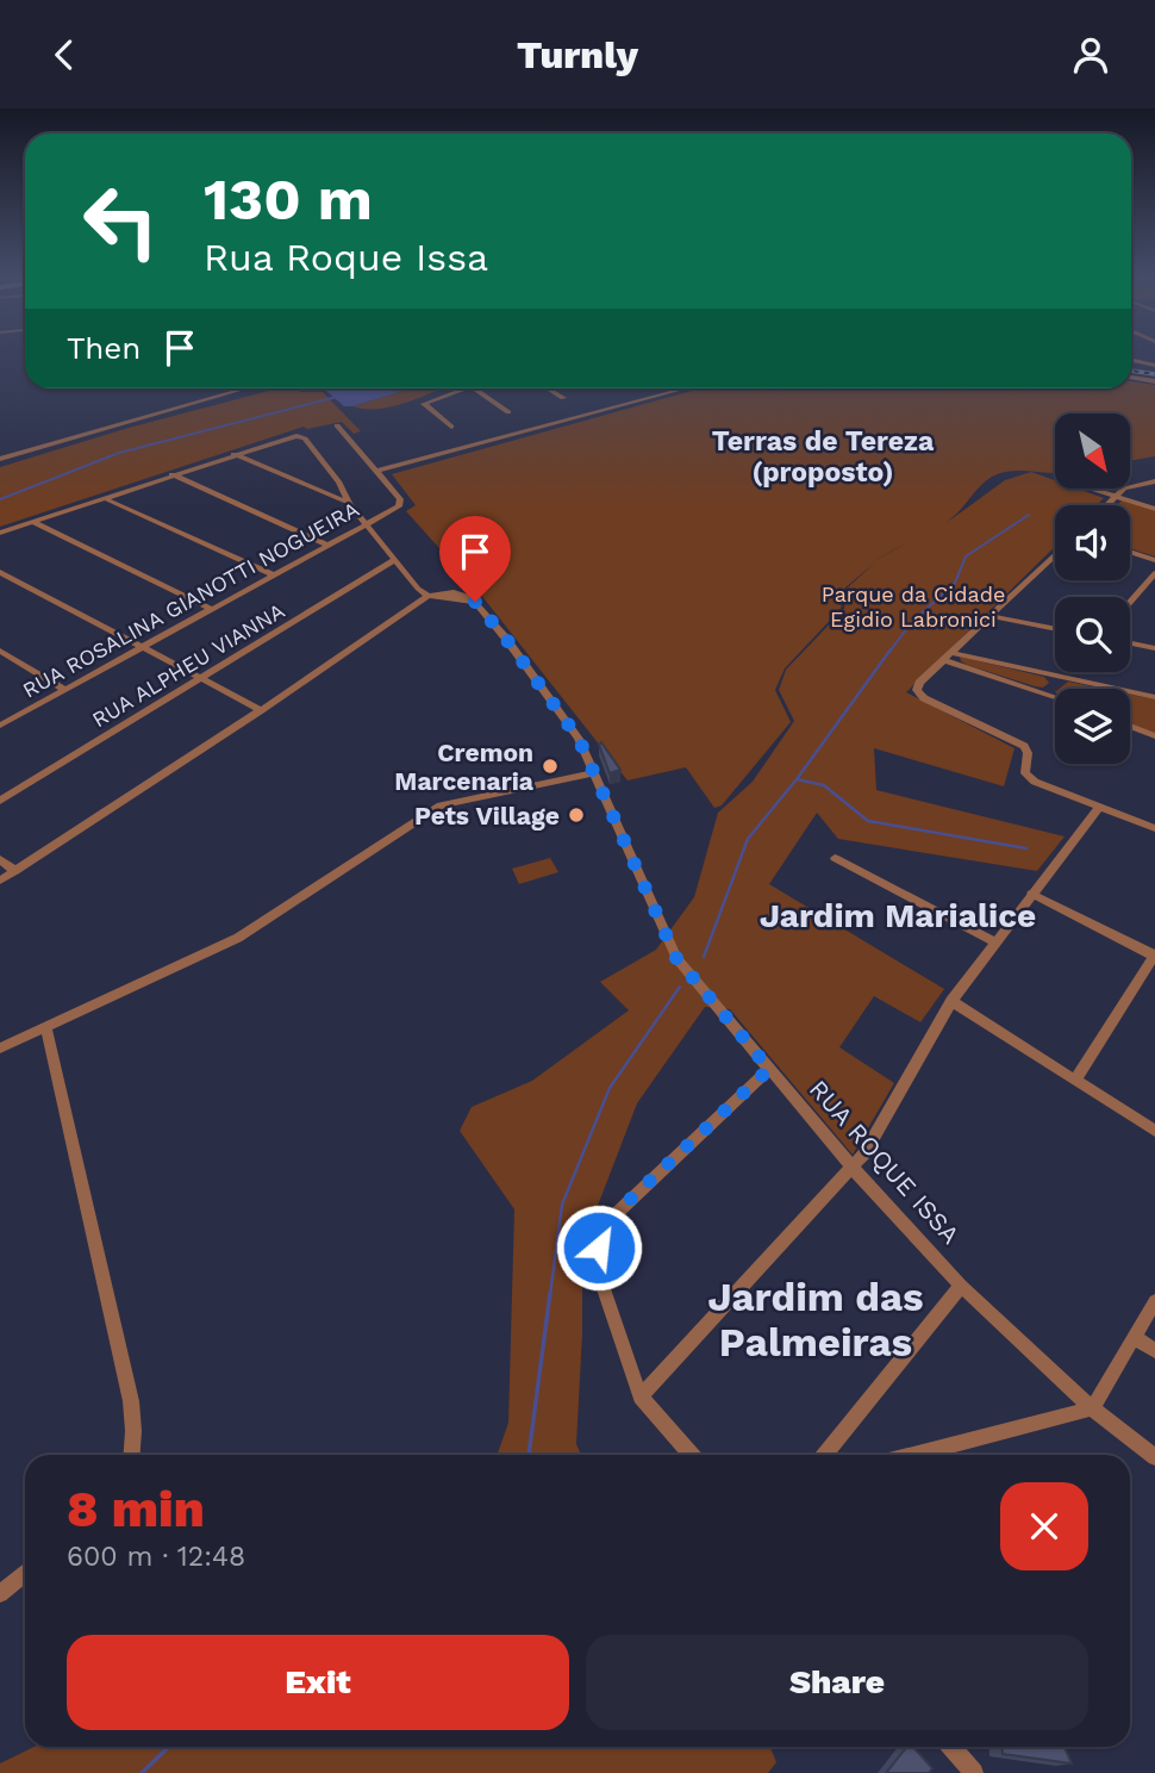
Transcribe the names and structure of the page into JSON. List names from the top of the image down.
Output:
{
  "streets": {
    "street": ["RUA ROSALINA GIANOTTI NOGUEIRA", "RUA ALPHEU VIANNA", "RUA ROQUE ISSA"]
  },
  "districts": ["Terras de Tereza (proposto)", "Jardim Marialice", "Jardim das Palmeiras"],
  "parks": ["Parque da Cidade Egidio Labronici"],
  "places": ["Cremon Marcenaria", "Pets Village"],
  "north": "bottom right",
  "page": {
    "header": "Turnly",
    "turn": ["130 m", "Rua Roque Issa"],
    "then": "Then",
    "heading": ["8 min", "600 m · 12:48"],
    "buttons": ["Exit", "Share"]
  }
}
